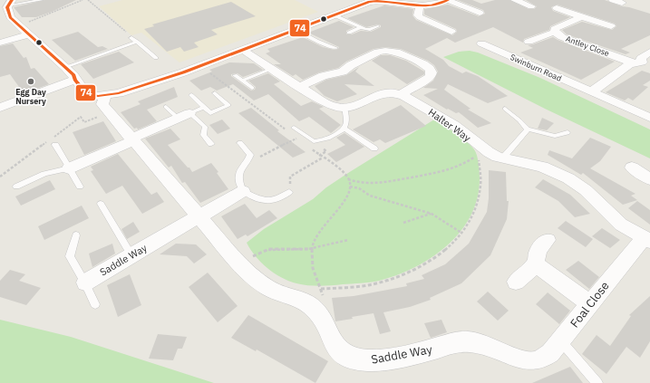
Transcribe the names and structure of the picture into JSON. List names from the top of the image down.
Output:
{
  "streets": {
    "street": [
      "Antley Close",
      "Swinburn Road",
      "Halter Way",
      "Saddle Way",
      "Foal Close"
    ]
  },
  "crossings": [
    ["Halter Way", "Foal Close"],
    ["Saddle Way", "Foal Close"]
  ],
  "places": ["Egg Day Nursery"],
  "lines": ["transit line 74"]
}
